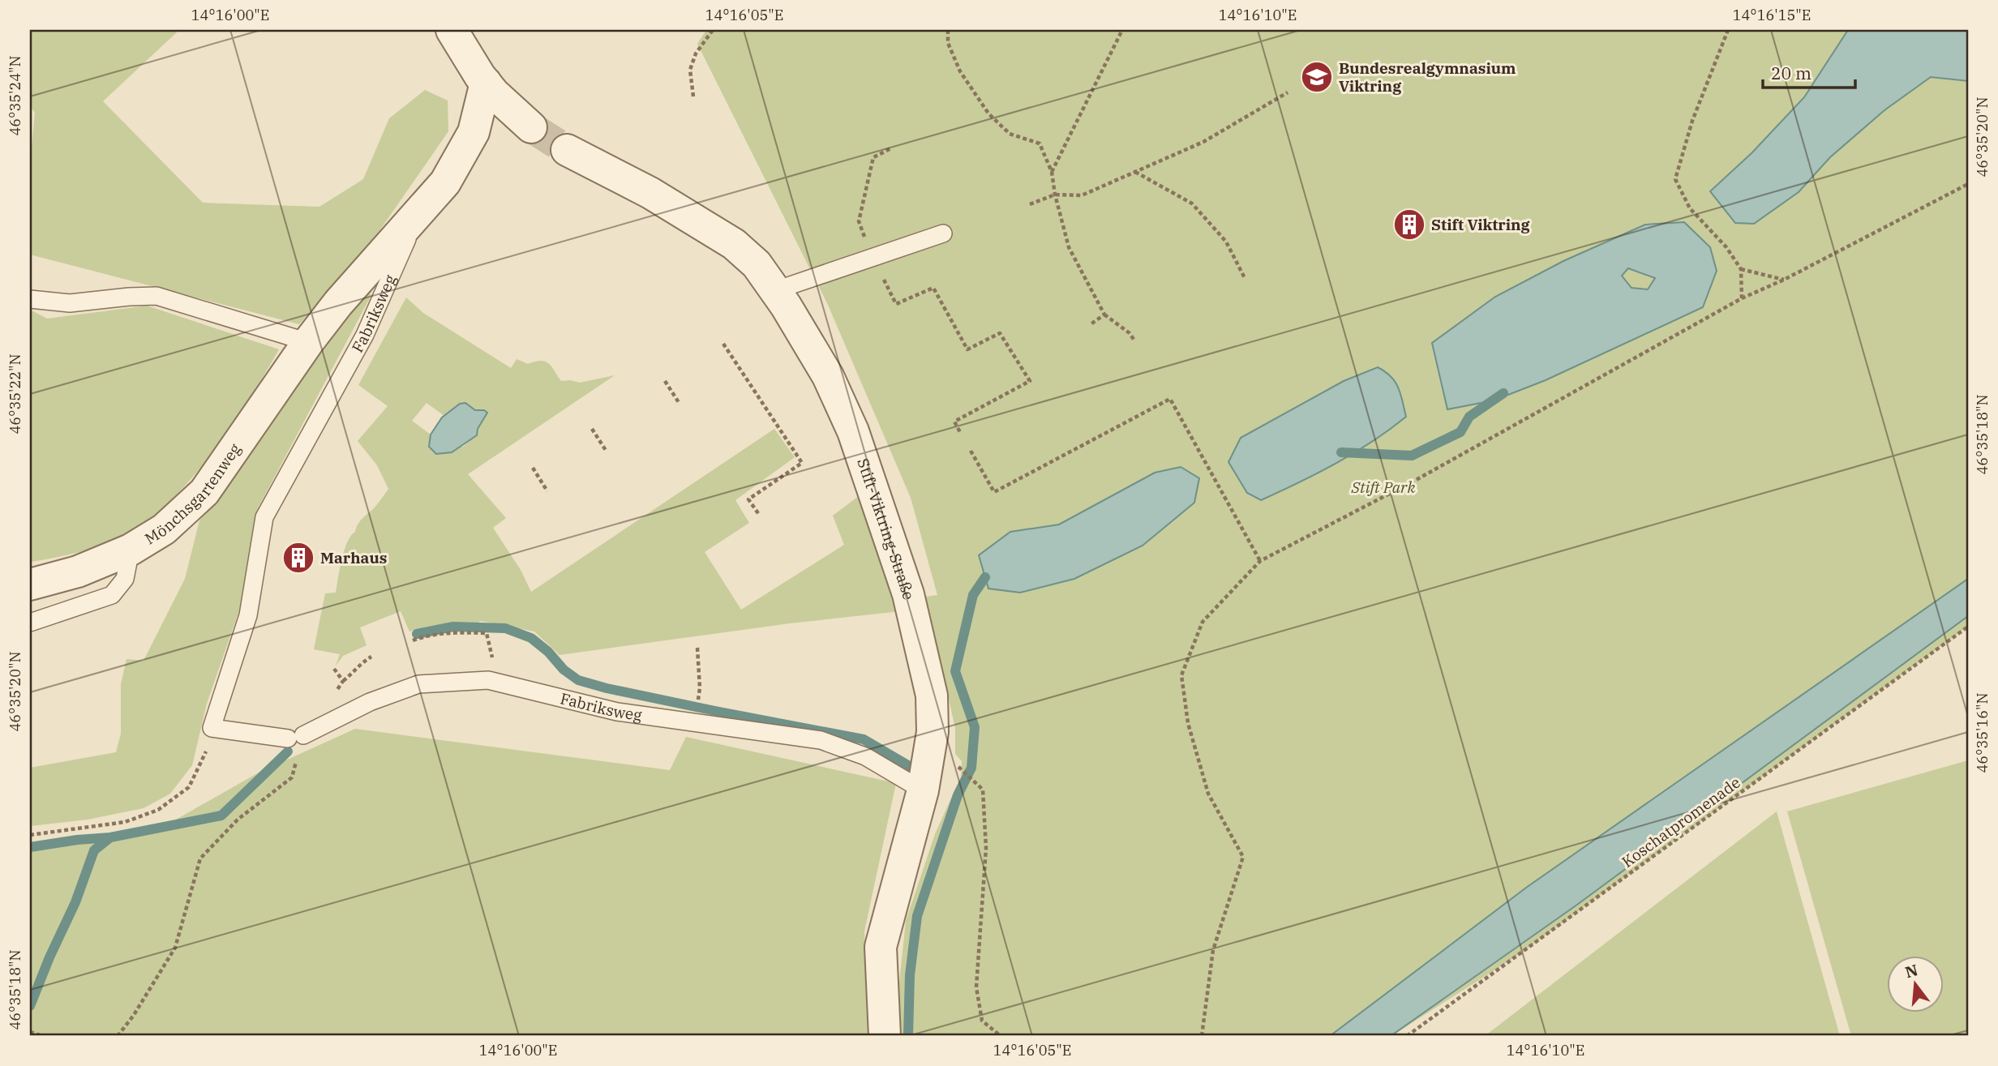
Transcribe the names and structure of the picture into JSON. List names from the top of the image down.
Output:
{
  "streets": {
    "street": ["Fabriksweg", "Mönchsgartenweg", "Stift-Viktring-Straße"],
    "path": ["Koschatpromenade"]
  },
  "crossings": [
    ["Fabriksweg", "Mönchsgartenweg"],
    ["Fabriksweg", "Stift-Viktring-Straße"]
  ],
  "parks": ["Stift Park"],
  "places": {
    "school or university": ["Bundesrealgymnasium Viktring"],
    "building": ["Stift Viktring", "Marhaus"]
  },
  "scale_bar": "20 m",
  "north": "top",
  "coordinates": [
    "14°16'00\"E",
    "14°16'05\"E",
    "14°16'10\"E",
    "14°16'15\"E",
    "46°35'24\"N",
    "46°35'20\"N",
    "46°35'22\"N",
    "46°35'18\"N",
    "46°35'16\"N"
  ]
}
